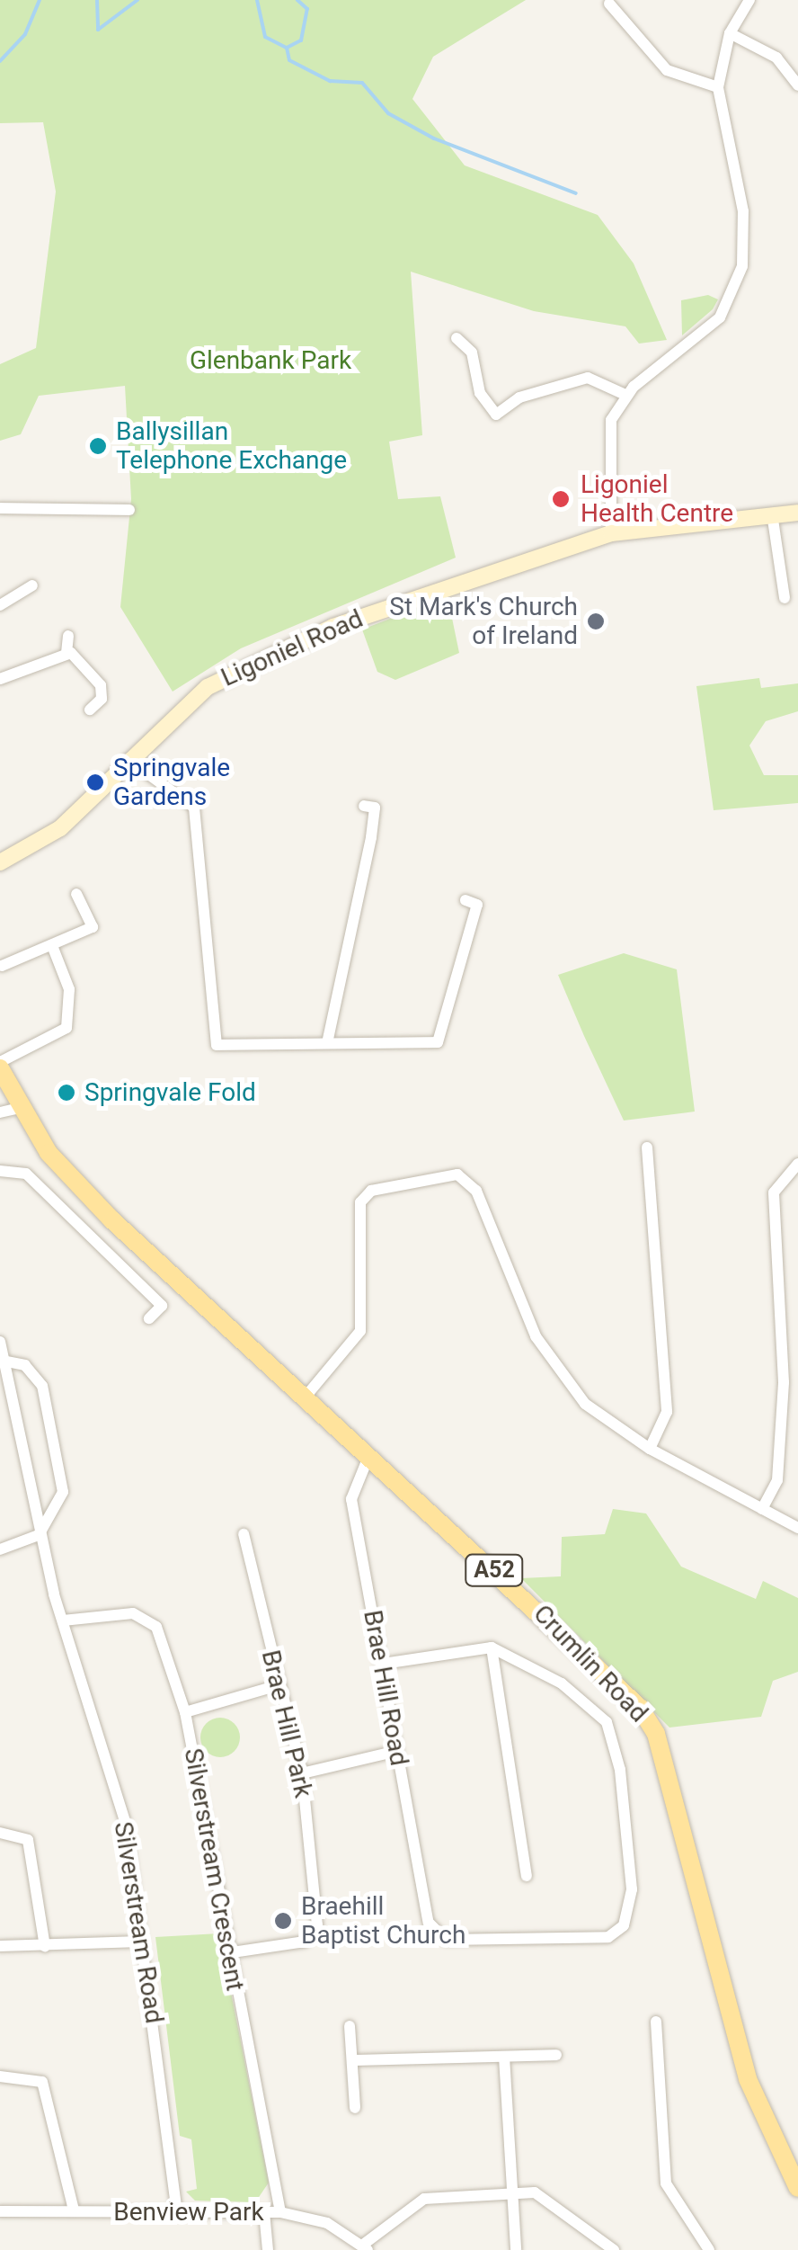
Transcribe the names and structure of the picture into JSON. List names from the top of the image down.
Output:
{
  "streets": {
    "main road": ["A52", "Crumlin Road"],
    "street": [
      "Ligoniel Road",
      "Brae Hill Road",
      "Brae Hill Park",
      "Silverstream Crescent",
      "Silverstream Road",
      "Benview Park"
    ]
  },
  "crossings": [
    ["Crumlin Road", "Brae Hill Road"],
    ["Brae Hill Park", "Silverstream Crescent"],
    ["Silverstream Crescent", "Silverstream Road"],
    ["Silverstream Crescent", "Benview Park"],
    ["Silverstream Road", "Benview Park"]
  ],
  "parks": ["Glenbank Park"],
  "places": [
    "Ballysillan Telephone Exchange",
    "Ligoniel Health Centre",
    "St Mark's Church of Ireland",
    "Springvale Gardens",
    "Springvale Fold",
    "Braehill Baptist Church"
  ]
}
